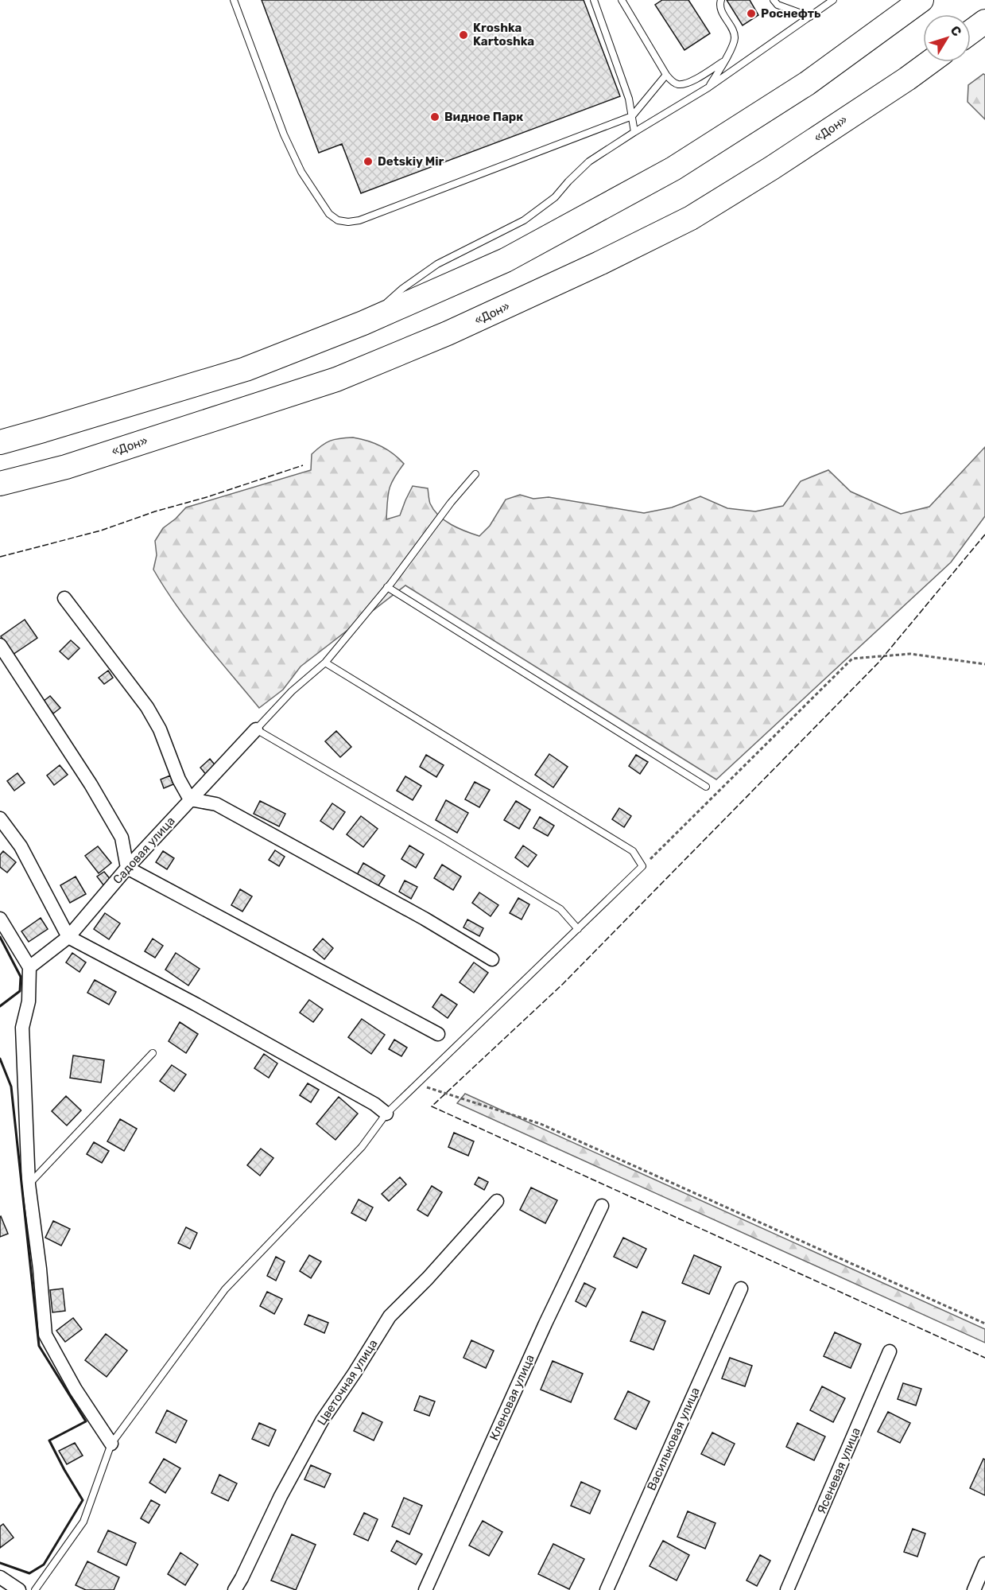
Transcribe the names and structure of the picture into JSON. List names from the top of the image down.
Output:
{
  "streets": {
    "highway": ["«Дон»"],
    "street": [
      "Садовая улица",
      "Цветочная улица",
      "Кленовая улица",
      "Васильковая улица",
      "Ясеневая улица"
    ]
  },
  "places": [
    "Роснефть",
    "Kroshka Kartoshka",
    "Видное Парк",
    "Detskiy Mir"
  ],
  "north": "top right"
}
